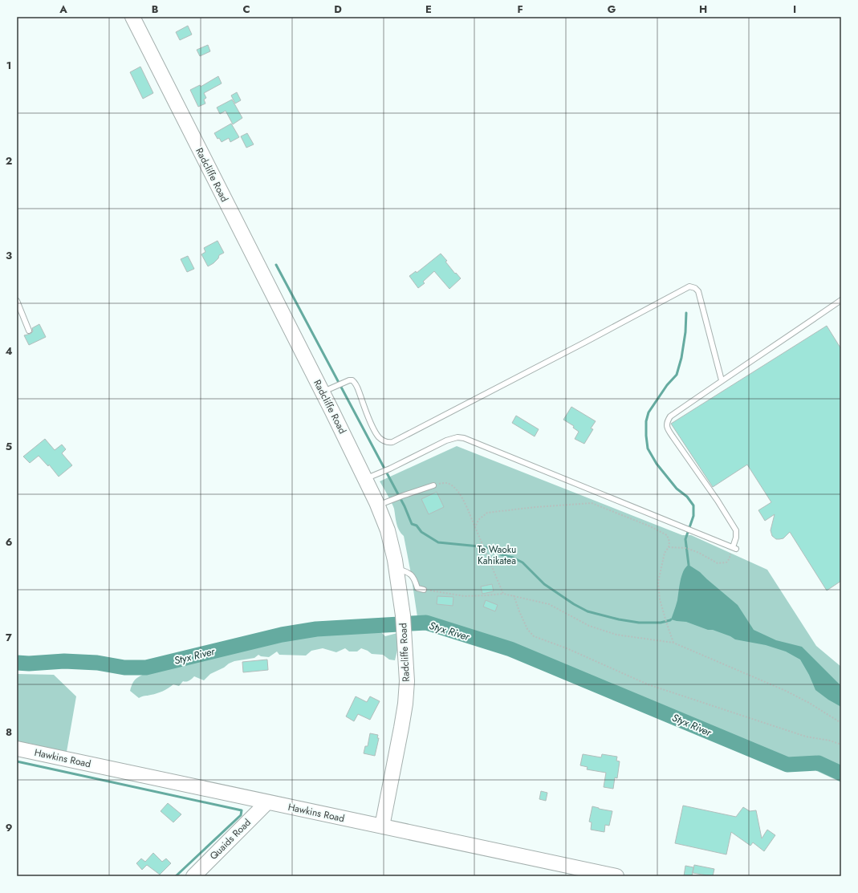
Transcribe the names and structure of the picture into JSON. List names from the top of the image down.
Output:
{
  "streets": {
    "street": ["Radcliffe Road", "Hawkins Road", "Quaids Road"]
  },
  "crossings": [
    ["Radcliffe Road", "Hawkins Road"],
    ["Hawkins Road", "Quaids Road"]
  ],
  "water": ["Styx River"],
  "parks": ["Te Waoku Kahikatea"],
  "grid": {
    "columns": [
      "A",
      "B",
      "C",
      "D",
      "E",
      "F",
      "G",
      "H",
      "I"
    ],
    "rows": [
      "1",
      "2",
      "3",
      "4",
      "5",
      "6",
      "7",
      "8",
      "9"
    ]
  }
}
